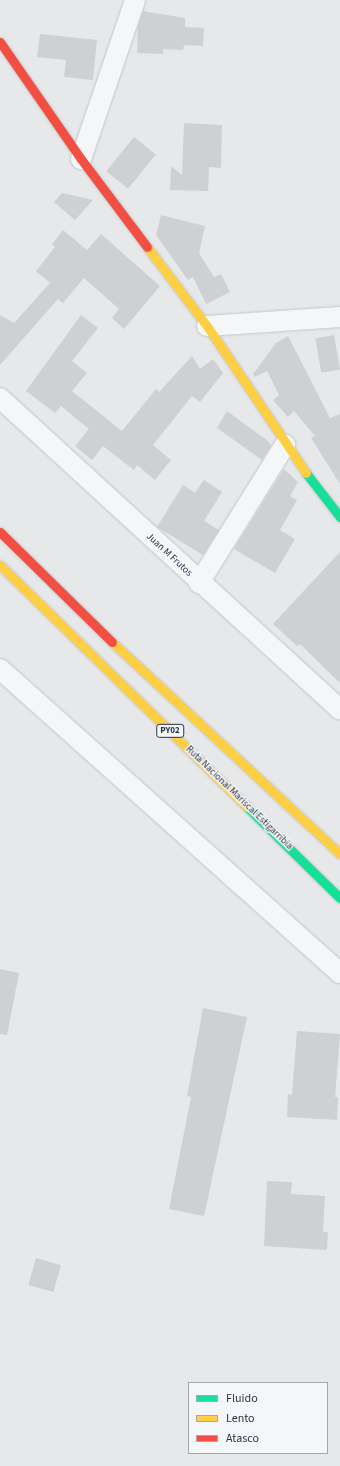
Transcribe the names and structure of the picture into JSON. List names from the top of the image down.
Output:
{
  "streets": {
    "main road": ["PY02", "Ruta Nacional Mariscal Estigarribia"],
    "street": ["Juan M Frutos"]
  },
  "legend": ["Fluido", "Lento", "Atasco"]
}
